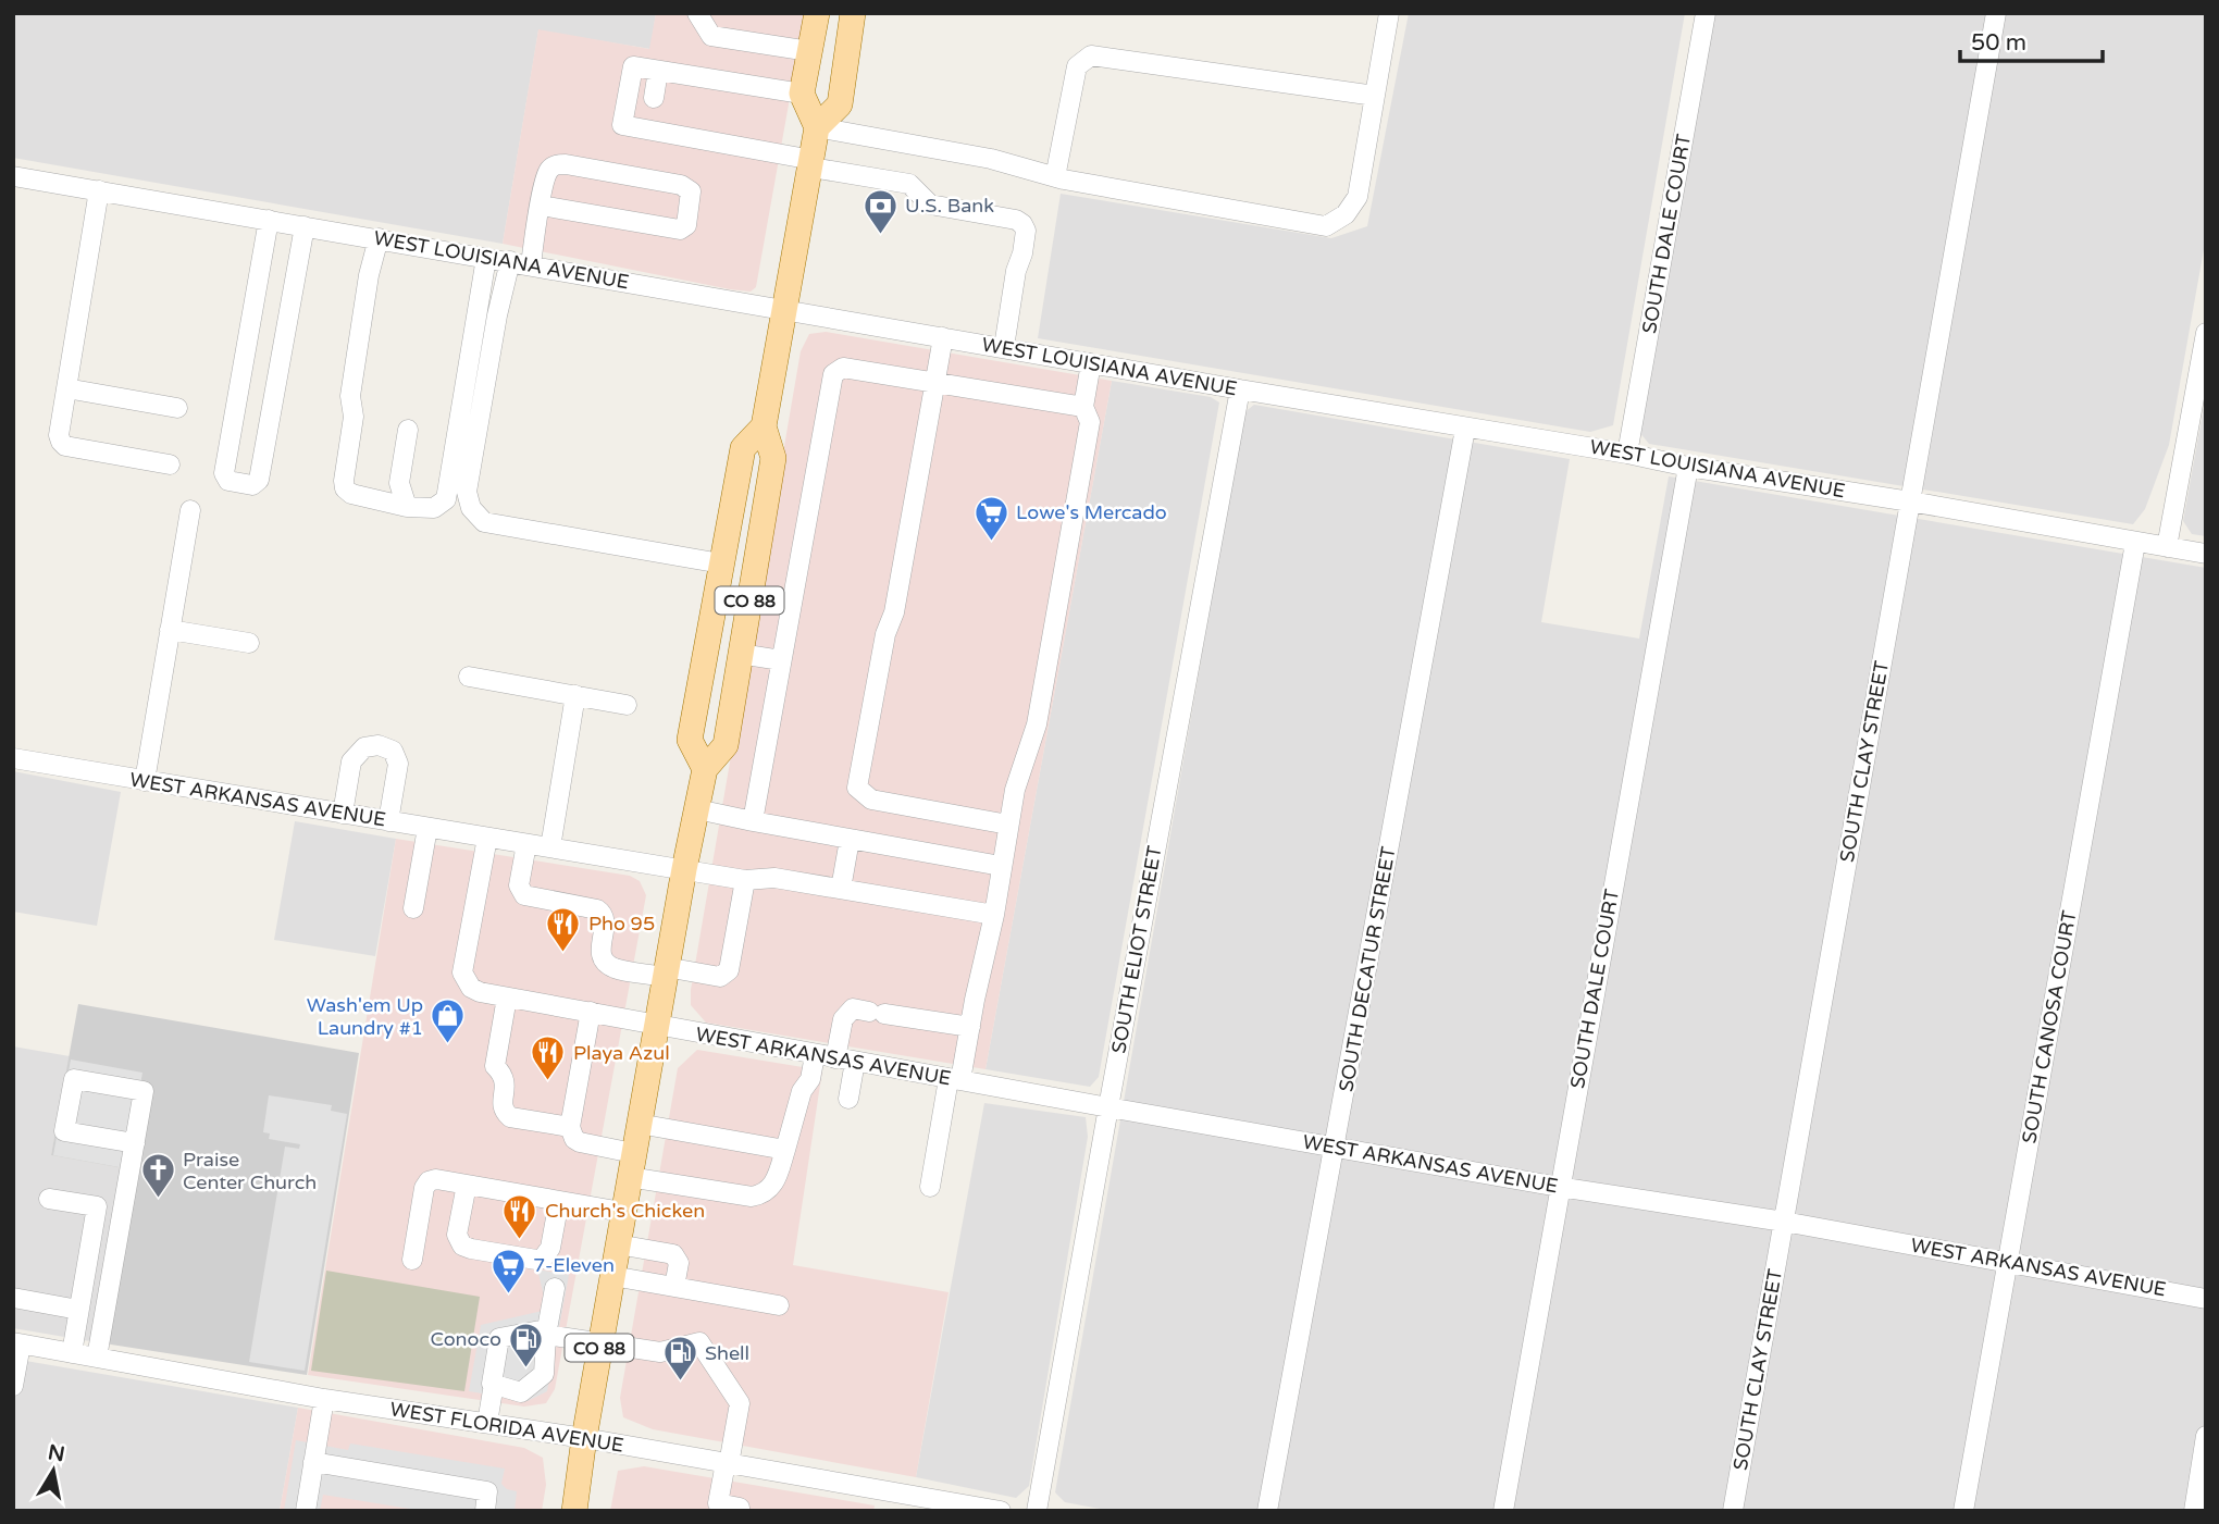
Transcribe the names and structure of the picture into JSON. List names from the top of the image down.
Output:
{
  "streets": {
    "main road": ["CO 88"],
    "street": [
      "SOUTH DALE COURT",
      "WEST LOUISIANA AVENUE",
      "SOUTH CLAY STREET",
      "WEST ARKANSAS AVENUE",
      "SOUTH ELIOT STREET",
      "SOUTH DECATUR STREET",
      "SOUTH CANOSA COURT",
      "WEST FLORIDA AVENUE"
    ]
  },
  "crossings": [
    ["SOUTH DALE COURT", "WEST LOUISIANA AVENUE"],
    ["SOUTH DALE COURT", "WEST ARKANSAS AVENUE"],
    ["WEST LOUISIANA AVENUE", "CO 88"],
    ["WEST LOUISIANA AVENUE", "SOUTH CLAY STREET"],
    ["WEST LOUISIANA AVENUE", "SOUTH ELIOT STREET"],
    ["WEST LOUISIANA AVENUE", "SOUTH DECATUR STREET"],
    ["WEST LOUISIANA AVENUE", "SOUTH CANOSA COURT"],
    ["CO 88", "WEST ARKANSAS AVENUE"],
    ["CO 88", "WEST FLORIDA AVENUE"],
    ["SOUTH CLAY STREET", "WEST ARKANSAS AVENUE"],
    ["WEST ARKANSAS AVENUE", "SOUTH ELIOT STREET"],
    ["WEST ARKANSAS AVENUE", "SOUTH DECATUR STREET"],
    ["WEST ARKANSAS AVENUE", "SOUTH CANOSA COURT"]
  ],
  "places": {
    "bank": ["U.S. Bank"],
    "supermarket": ["Lowe's Mercado", "7-Eleven"],
    "restaurant": ["Pho 95", "Playa Azul", "Church's Chicken"],
    "shop": ["Wash'em Up Laundry #1"],
    "church": ["Praise Center Church"],
    "fuel station": ["Conoco", "Shell"]
  },
  "scale_bar": "50 m",
  "north": "top"
}
